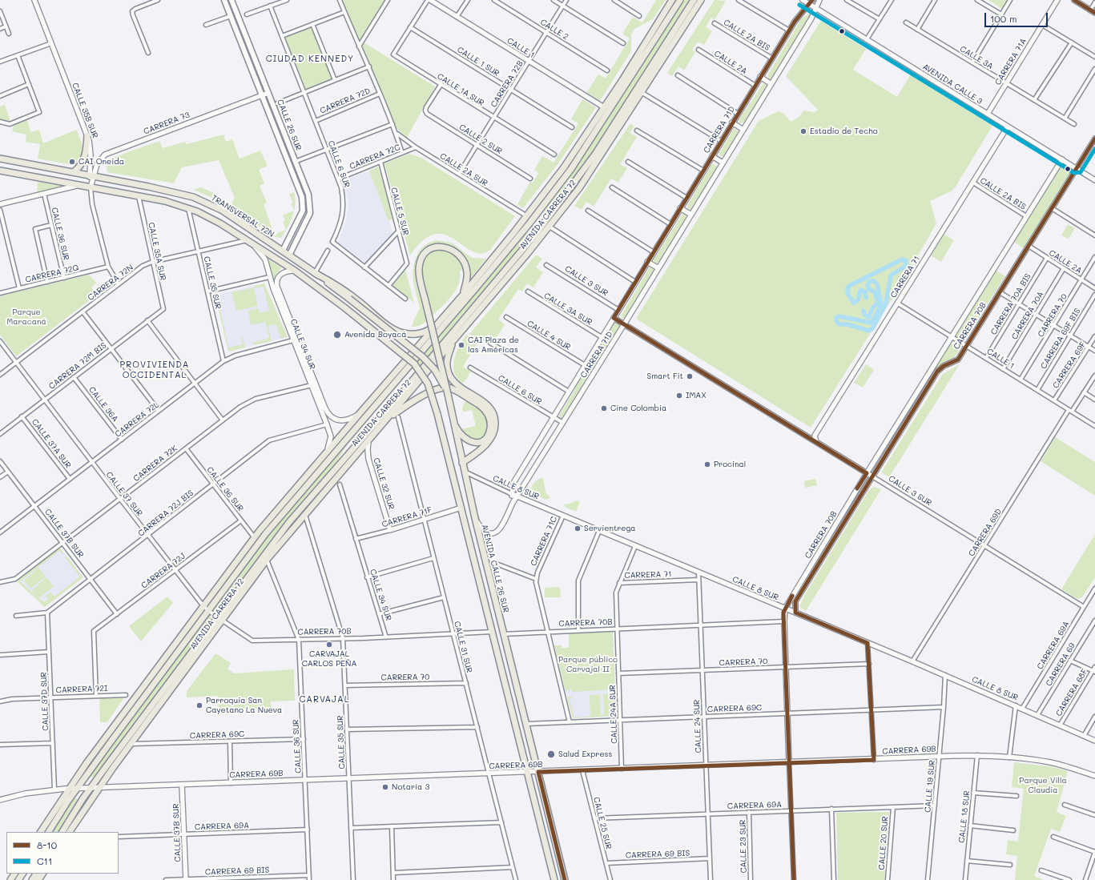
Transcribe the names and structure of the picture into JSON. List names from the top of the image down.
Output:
{
  "streets": {
    "main road": [
      "CALLE 26 SUR",
      "AVENIDA CARRERA 72",
      "TRANSVERSAL 72N",
      "AVENIDA CALLE 26 SUR"
    ],
    "street": [
      "CALLE 2",
      "CALLE 2A BIS",
      "CALLE 1",
      "CALLE 3A",
      "CALLE 1 SUR",
      "CARRERA 71A",
      "CALLE 2A",
      "CARRERA 72B",
      "AVENIDA CALLE 3",
      "CALLE 1A SUR",
      "CARRERA 72D",
      "CALLE 35B SUR",
      "CARRERA 73",
      "CARRERA 71D",
      "CALLE 2 SUR",
      "CARRERA 72C",
      "CALLE 6 SUR",
      "CALLE 2A SUR",
      "CALLE 5 SUR",
      "CALLE 36 SUR",
      "CALLE 35A SUR",
      "CARRERA 72Q",
      "CARRERA 71",
      "CALLE 3 SUR",
      "CARRERA 72N",
      "CALLE 35 SUR",
      "CARRERA 70A BIS",
      "CALLE 3A SUR",
      "CARRERA 70A",
      "CARRERA 70",
      "CARRERA 70B",
      "CALLE 4 SUR",
      "CARRERA 69F BIS",
      "CALLE 34 SUR",
      "CARRERA 69F",
      "CARRERA 72M BIS",
      "CALLE 36A",
      "CARRERA 72L",
      "CALLE 37A SUR",
      "CARRERA 72K",
      "CALLE 32 SUR",
      "CALLE 8 SUR",
      "CALLE 37 SUR",
      "CARRERA 72J BIS",
      "CARRERA 71F",
      "CARRERA 69D",
      "CALLE 37B SUR",
      "CARRERA 71C",
      "CARRERA 72J",
      "CARRERA 69A",
      "CALLE 31 SUR",
      "CARRERA 69",
      "CARRERA 72I",
      "CARRERA 68F",
      "CALLE 37D SUR",
      "CARRERA 69C",
      "CALLE 24A SUR",
      "CALLE 24 SUR",
      "CARRERA 69B",
      "CALLE 19 SUR",
      "CALLE 18 SUR",
      "CALLE 25 SUR",
      "CALLE 20 SUR",
      "CALLE 23 SUR",
      "CARRERA 69 BIS"
    ]
  },
  "crossings": [
    ["CALLE 2", "CARRERA 72B"],
    ["CALLE 2A BIS", "CARRERA 71D"],
    ["CALLE 2A BIS", "CARRERA 71"],
    ["CALLE 2A BIS", "CARRERA 70B"],
    ["CALLE 1", "CARRERA 72B"],
    ["CALLE 1", "AVENIDA CARRERA 72"],
    ["CALLE 1", "CARRERA 71"],
    ["CALLE 1", "CARRERA 70A BIS"],
    ["CALLE 1", "CARRERA 70A"],
    ["CALLE 1", "CARRERA 70"],
    ["CALLE 1", "CARRERA 70B"],
    ["CALLE 1", "CARRERA 69F BIS"],
    ["CALLE 1", "CARRERA 69F"],
    ["CALLE 1", "CARRERA 69D"],
    ["CALLE 3A", "CARRERA 71A"],
    ["CALLE 1 SUR", "CARRERA 72B"],
    ["CALLE 1 SUR", "CALLE 1A SUR"],
    ["CARRERA 71A", "AVENIDA CALLE 3"],
    ["CALLE 2A", "CARRERA 71D"],
    ["CALLE 2A", "CARRERA 70A BIS"],
    ["CALLE 2A", "CARRERA 70A"],
    ["CALLE 2A", "CARRERA 70"],
    ["CALLE 2A", "CARRERA 70B"],
    ["CARRERA 72B", "CALLE 1A SUR"],
    ["CARRERA 72B", "CALLE 2 SUR"],
    ["CARRERA 72B", "CALLE 2A SUR"],
    ["AVENIDA CALLE 3", "CARRERA 71D"],
    ["AVENIDA CALLE 3", "CARRERA 71"],
    ["AVENIDA CALLE 3", "CARRERA 70B"],
    ["CALLE 1A SUR", "CALLE 2 SUR"],
    ["CARRERA 72D", "CALLE 6 SUR"],
    ["CALLE 35B SUR", "CARRERA 73"],
    ["CALLE 35B SUR", "TRANSVERSAL 72N"],
    ["CARRERA 73", "CALLE 26 SUR"],
    ["CARRERA 73", "TRANSVERSAL 72N"],
    ["CALLE 26 SUR", "TRANSVERSAL 72N"],
    ["CARRERA 71D", "CALLE 6 SUR"],
    ["CARRERA 71D", "CALLE 3 SUR"],
    ["CARRERA 71D", "CALLE 3A SUR"],
    ["CARRERA 71D", "CALLE 4 SUR"],
    ["CARRERA 71D", "CALLE 8 SUR"],
    ["CARRERA 71D", "AVENIDA CALLE 26 SUR"],
    ["CARRERA 72C", "CALLE 6 SUR"],
    ["CARRERA 72C", "CALLE 2A SUR"],
    ["CARRERA 72C", "CALLE 5 SUR"],
    ["CALLE 6 SUR", "CALLE 5 SUR"],
    ["CALLE 2A SUR", "AVENIDA CARRERA 72"],
    ["AVENIDA CARRERA 72", "CALLE 36 SUR"],
    ["AVENIDA CARRERA 72", "CALLE 35 SUR"],
    ["AVENIDA CARRERA 72", "CALLE 34 SUR"],
    ["AVENIDA CARRERA 72", "CALLE 32 SUR"],
    ["AVENIDA CARRERA 72", "CALLE 37 SUR"],
    ["AVENIDA CARRERA 72", "CARRERA 69C"],
    ["AVENIDA CARRERA 72", "CARRERA 69B"],
    ["TRANSVERSAL 72N", "AVENIDA CALLE 26 SUR"],
    ["CALLE 36 SUR", "CARRERA 72Q"],
    ["CALLE 36 SUR", "CARRERA 70B"],
    ["CALLE 36 SUR", "CARRERA 72K"],
    ["CALLE 36 SUR", "CARRERA 72J BIS"],
    ["CALLE 36 SUR", "CARRERA 72J"],
    ["CALLE 36 SUR", "CARRERA 69A"],
    ["CALLE 36 SUR", "CARRERA 69C"],
    ["CALLE 36 SUR", "CARRERA 69B"],
    ["CALLE 36 SUR", "CARRERA 69 BIS"],
    ["CALLE 35A SUR", "CARRERA 72N"],
    ["CALLE 35A SUR", "CARRERA 72M BIS"],
    ["CARRERA 71", "CALLE 8 SUR"],
    ["CARRERA 71", "CALLE 24A SUR"],
    ["CARRERA 71", "CALLE 24 SUR"],
    ["CALLE 3 SUR", "CARRERA 70B"],
    ["CALLE 3 SUR", "CARRERA 69D"],
    ["CALLE 3 SUR", "CARRERA 69A"],
    ["CARRERA 72N", "CALLE 35 SUR"],
    ["CARRERA 72N", "CALLE 37 SUR"],
    ["CALLE 35 SUR", "CARRERA 70"],
    ["CALLE 35 SUR", "CARRERA 70B"],
    ["CALLE 35 SUR", "CARRERA 72L"],
    ["CALLE 35 SUR", "CARRERA 69B"],
    ["CARRERA 70", "CALLE 31 SUR"],
    ["CARRERA 70", "CALLE 24A SUR"],
    ["CARRERA 70", "CALLE 24 SUR"],
    ["CARRERA 70B", "CALLE 34 SUR"],
    ["CARRERA 70B", "CALLE 8 SUR"],
    ["CARRERA 70B", "CALLE 37 SUR"],
    ["CARRERA 70B", "CARRERA 71C"],
    ["CARRERA 70B", "AVENIDA CALLE 26 SUR"],
    ["CARRERA 70B", "CALLE 31 SUR"],
    ["CARRERA 70B", "CALLE 24A SUR"],
    ["CARRERA 70B", "CALLE 24 SUR"],
    ["CALLE 34 SUR", "CARRERA 72L"],
    ["CALLE 34 SUR", "CARRERA 72K"],
    ["CALLE 34 SUR", "CARRERA 72J BIS"],
    ["CALLE 34 SUR", "CARRERA 71F"],
    ["CARRERA 72M BIS", "CALLE 36A"],
    ["CARRERA 72M BIS", "CALLE 37A SUR"],
    ["CARRERA 72M BIS", "CALLE 37 SUR"],
    ["CALLE 36A", "CARRERA 72L"],
    ["CARRERA 72L", "CALLE 37A SUR"],
    ["CARRERA 72L", "CALLE 37 SUR"],
    ["CARRERA 72L", "CALLE 37B SUR"],
    ["CARRERA 72K", "CALLE 37 SUR"],
    ["CARRERA 72K", "CALLE 37B SUR"],
    ["CALLE 32 SUR", "CARRERA 71F"],
    ["CALLE 8 SUR", "CARRERA 69D"],
    ["CALLE 8 SUR", "CARRERA 71C"],
    ["CALLE 8 SUR", "AVENIDA CALLE 26 SUR"],
    ["CALLE 8 SUR", "CARRERA 69A"],
    ["CALLE 8 SUR", "CARRERA 69"],
    ["CALLE 8 SUR", "CARRERA 68F"],
    ["CALLE 8 SUR", "CALLE 24 SUR"],
    ["CALLE 8 SUR", "CALLE 19 SUR"],
    ["CALLE 37 SUR", "CARRERA 72J BIS"],
    ["CALLE 37 SUR", "CARRERA 72J"],
    ["CARRERA 72J BIS", "CALLE 37B SUR"],
    ["CARRERA 72J BIS", "CALLE 37D SUR"],
    ["CARRERA 71F", "CALLE 31 SUR"],
    ["CALLE 37B SUR", "CARRERA 72J"],
    ["CALLE 37B SUR", "CARRERA 69A"],
    ["CALLE 37B SUR", "CARRERA 69B"],
    ["CALLE 37B SUR", "CARRERA 69 BIS"],
    ["CARRERA 71C", "CARRERA 69C"],
    ["AVENIDA CALLE 26 SUR", "CARRERA 69C"],
    ["AVENIDA CALLE 26 SUR", "CARRERA 69B"],
    ["CARRERA 72J", "CARRERA 72I"],
    ["CARRERA 69A", "CALLE 24 SUR"],
    ["CARRERA 69A", "CALLE 19 SUR"],
    ["CARRERA 69A", "CALLE 25 SUR"],
    ["CARRERA 69A", "CALLE 20 SUR"],
    ["CARRERA 69A", "CALLE 23 SUR"],
    ["CALLE 31 SUR", "CARRERA 69B"],
    ["CARRERA 72I", "CALLE 37D SUR"],
    ["CALLE 37D SUR", "CARRERA 69B"],
    ["CARRERA 69C", "CALLE 24A SUR"],
    ["CARRERA 69C", "CALLE 24 SUR"],
    ["CARRERA 69C", "CALLE 19 SUR"],
    ["CALLE 24A SUR", "CARRERA 69B"],
    ["CALLE 24 SUR", "CARRERA 69B"],
    ["CALLE 24 SUR", "CARRERA 69 BIS"],
    ["CARRERA 69B", "CALLE 19 SUR"],
    ["CARRERA 69B", "CALLE 18 SUR"],
    ["CARRERA 69B", "CALLE 25 SUR"],
    ["CALLE 25 SUR", "CARRERA 69 BIS"]
  ],
  "districts": ["CIUDAD KENNEDY", "PROVIVIENDA OCCIDENTAL", "CARVAJAL"],
  "parks": ["Parque Maracaná", "Parque público Carvajal II", "Parque Villa Claudia"],
  "places": [
    "Estadio de Techo",
    "CAI Oneida",
    "Avenida Boyacá",
    "CAI Plaza de las Américas",
    "Smart Fit",
    "IMAX",
    "Cine Colombia",
    "Procinal",
    "Servientrega",
    "CARVAJAL CARLOS PEÑA",
    "Parroquia San Cayetano La Nueva",
    "Salud Express",
    "Notaría 3"
  ],
  "lines": ["transit line 8-10", "transit line C11"],
  "legend": ["8-10", "C11"],
  "scale_bar": "100 m"
}
